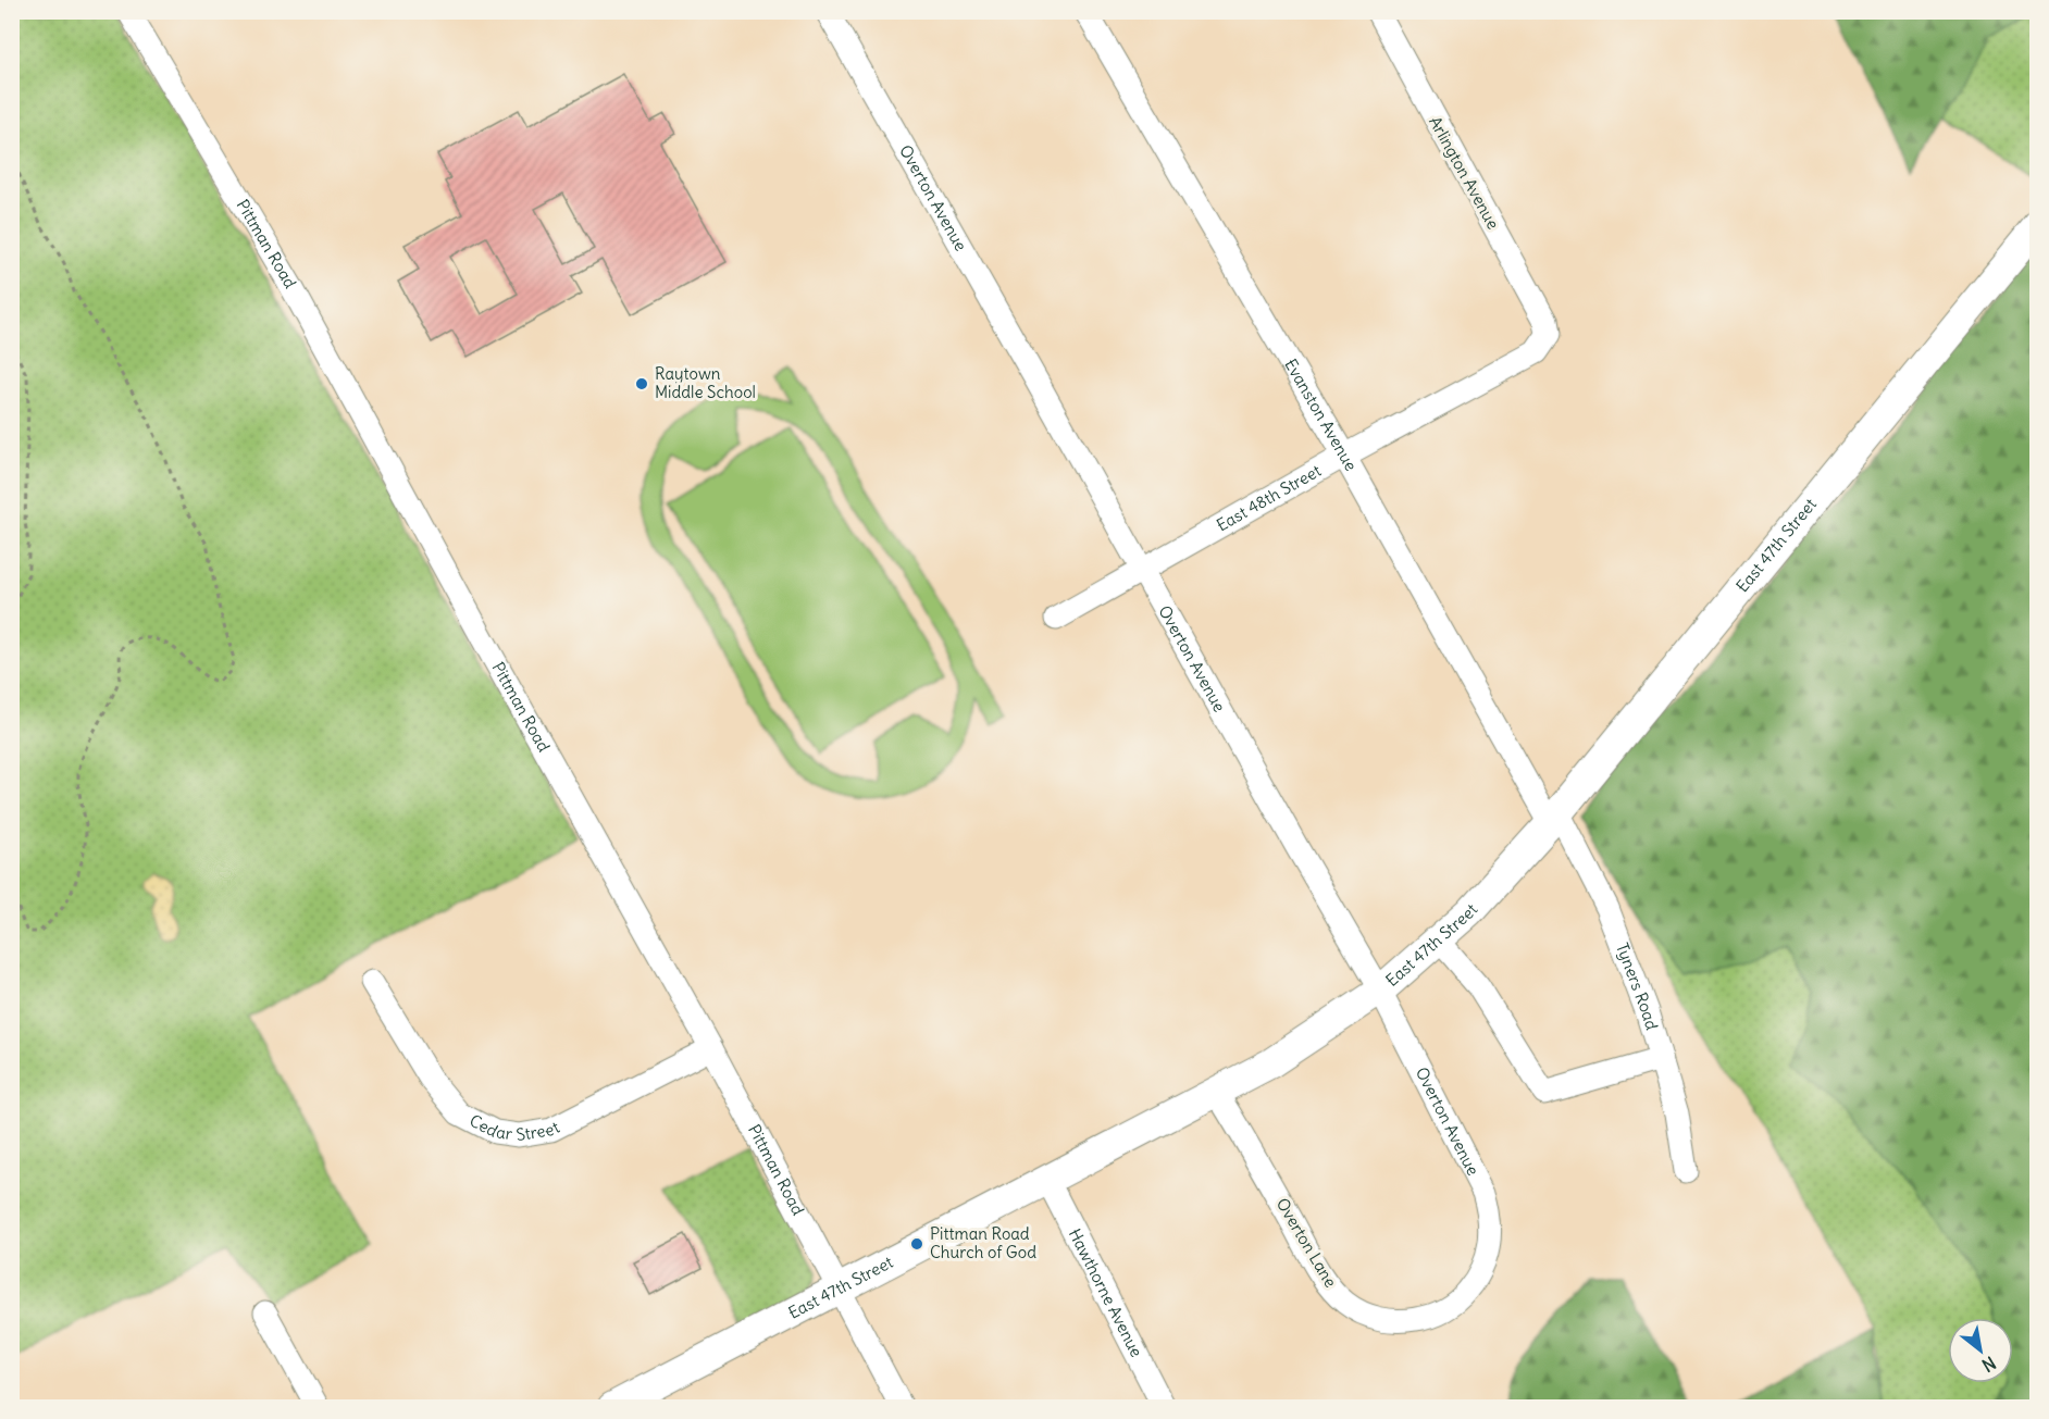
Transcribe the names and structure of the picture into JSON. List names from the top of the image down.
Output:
{
  "streets": {
    "main road": ["East 47th Street"],
    "street": [
      "Arlington Avenue",
      "Overton Avenue",
      "Pittman Road",
      "Evanston Avenue",
      "East 48th Street",
      "Tyners Road",
      "Cedar Street",
      "Overton Lane",
      "Hawthorne Avenue"
    ]
  },
  "crossings": [
    ["Arlington Avenue", "East 48th Street"],
    ["Overton Avenue", "East 48th Street"],
    ["Overton Avenue", "East 47th Street"],
    ["Overton Avenue", "Overton Lane"],
    ["Pittman Road", "East 47th Street"],
    ["Pittman Road", "Cedar Street"],
    ["Evanston Avenue", "East 48th Street"],
    ["Evanston Avenue", "East 47th Street"],
    ["Evanston Avenue", "Tyners Road"],
    ["East 47th Street", "Tyners Road"],
    ["East 47th Street", "Overton Lane"],
    ["East 47th Street", "Hawthorne Avenue"]
  ],
  "places": ["Raytown Middle School", "Pittman Road Church of God"],
  "north": "bottom right"
}
